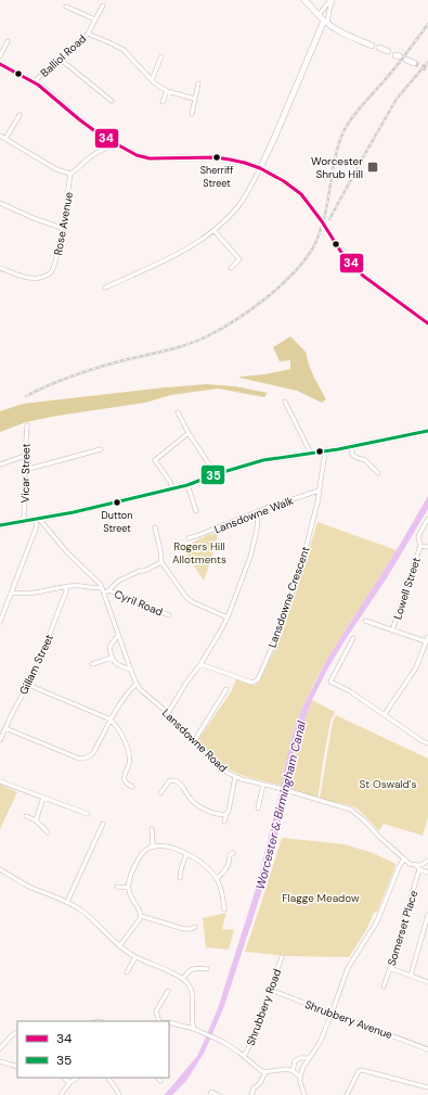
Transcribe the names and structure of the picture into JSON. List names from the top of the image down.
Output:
{
  "streets": {
    "street": [
      "Balliol Road",
      "Rose Avenue",
      "Vicar Street",
      "Lansdowne Walk",
      "Lowell Street",
      "Lansdowne Crescent",
      "Cyril Road",
      "Gillam Street",
      "Lansdowne Road",
      "Somerset Place",
      "Shrubbery Road",
      "Shrubbery Avenue"
    ]
  },
  "crossings": [
    ["Lansdowne Walk", "Lansdowne Crescent"],
    ["Lansdowne Road", "Somerset Place"],
    ["Shrubbery Road", "Shrubbery Avenue"]
  ],
  "water": ["Worcester & Birmingham Canal"],
  "parks": ["Rogers Hill Allotments", "St Oswald's", "Flagge Meadow"],
  "places": {
    "other": ["Sherriff Street", "Dutton Street"],
    "transit": ["Worcester Shrub Hill"]
  },
  "lines": ["transit line 34", "transit line 35"],
  "legend": ["34", "35"]
}
